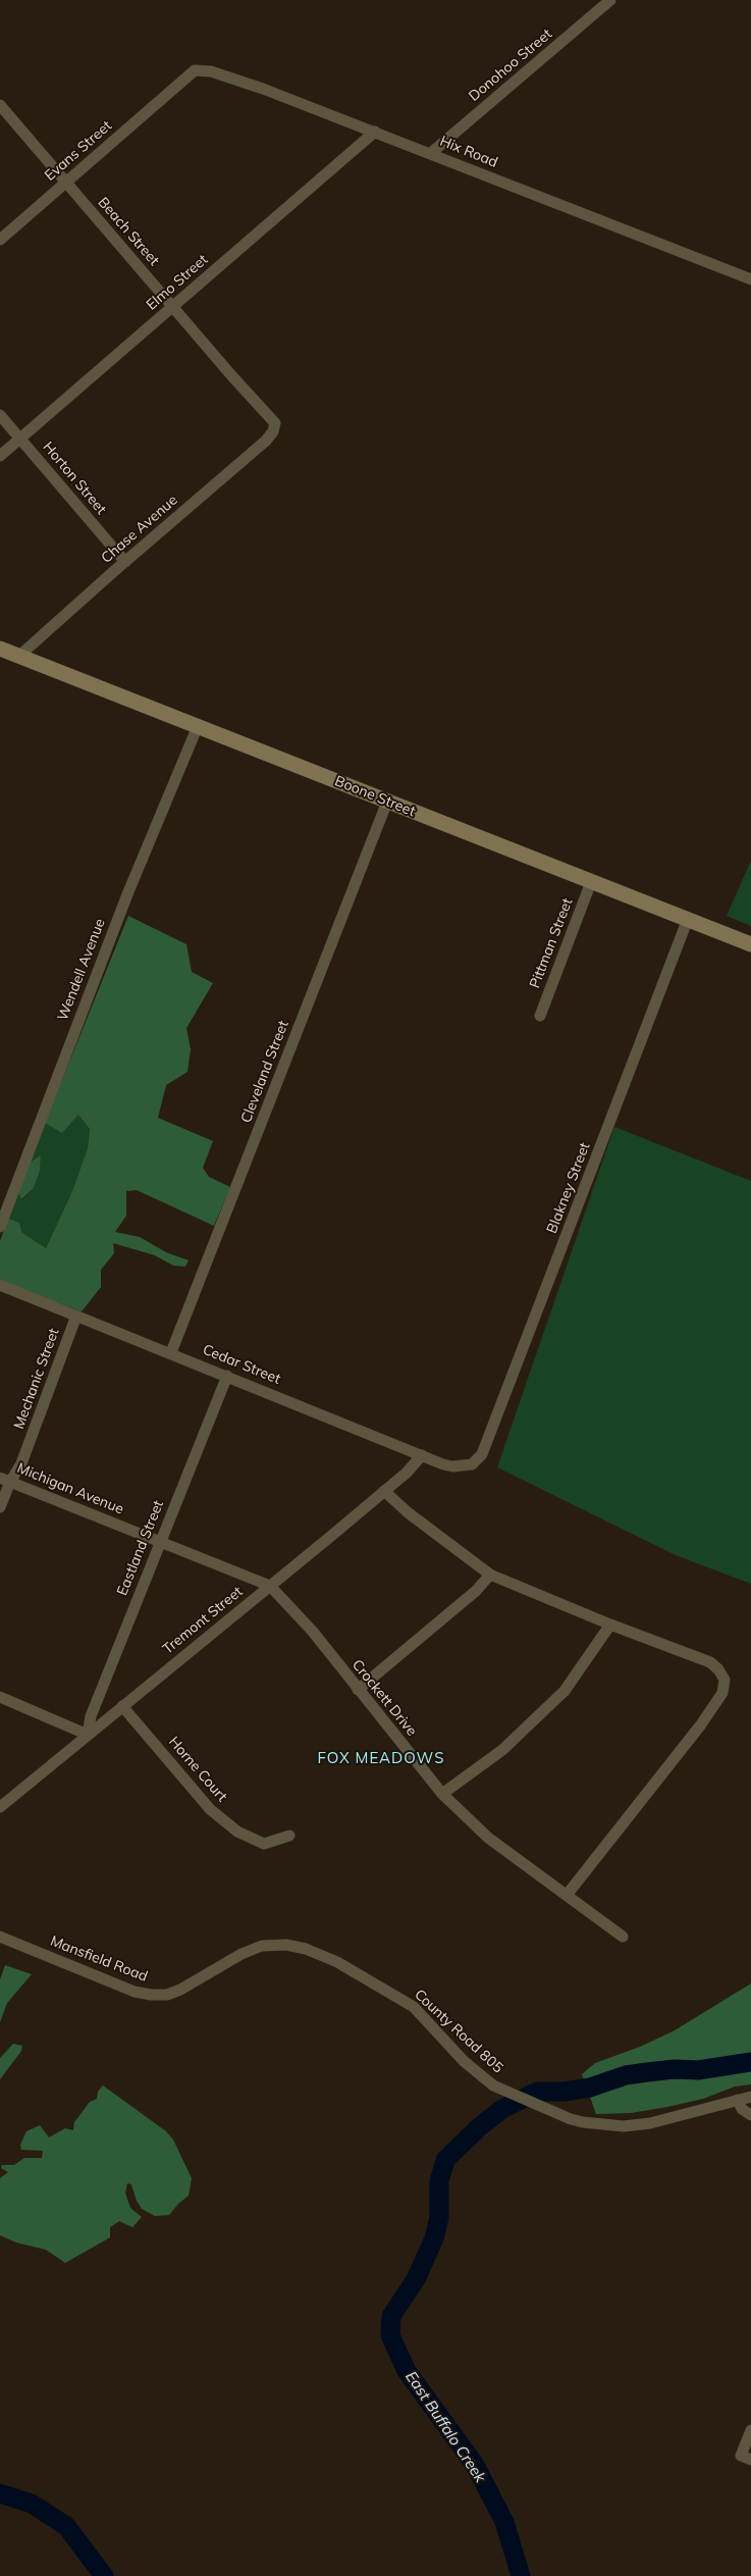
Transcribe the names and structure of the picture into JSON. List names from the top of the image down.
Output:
{
  "streets": {
    "street": [
      "Donohoo Street",
      "Evans Street",
      "Hix Road",
      "Beach Street",
      "Elmo Street",
      "Horton Street",
      "Chase Avenue",
      "Boone Street",
      "Pittman Street",
      "Wendell Avenue",
      "Cleveland Street",
      "Blakney Street",
      "Cedar Street",
      "Mechanic Street",
      "Michigan Avenue",
      "Eastland Street",
      "Tremont Street",
      "Crockett Drive",
      "Horne Court",
      "Mansfield Road",
      "County Road 805"
    ]
  },
  "crossings": [
    ["Donohoo Street", "Hix Road"],
    ["Evans Street", "Hix Road"],
    ["Evans Street", "Beach Street"],
    ["Hix Road", "Elmo Street"],
    ["Beach Street", "Elmo Street"],
    ["Beach Street", "Chase Avenue"],
    ["Elmo Street", "Horton Street"],
    ["Horton Street", "Chase Avenue"],
    ["Chase Avenue", "Boone Street"],
    ["Boone Street", "Pittman Street"],
    ["Boone Street", "Wendell Avenue"],
    ["Boone Street", "Cleveland Street"],
    ["Boone Street", "Blakney Street"],
    ["Cleveland Street", "Cedar Street"],
    ["Blakney Street", "Cedar Street"],
    ["Cedar Street", "Mechanic Street"],
    ["Cedar Street", "Eastland Street"],
    ["Cedar Street", "Tremont Street"],
    ["Mechanic Street", "Michigan Avenue"],
    ["Michigan Avenue", "Eastland Street"],
    ["Michigan Avenue", "Tremont Street"],
    ["Michigan Avenue", "Crockett Drive"],
    ["Eastland Street", "Tremont Street"],
    ["Tremont Street", "Crockett Drive"],
    ["Tremont Street", "Horne Court"],
    ["Mansfield Road", "County Road 805"]
  ],
  "districts": ["FOX MEADOWS"],
  "water": ["East Buffalo Creek"]
}
